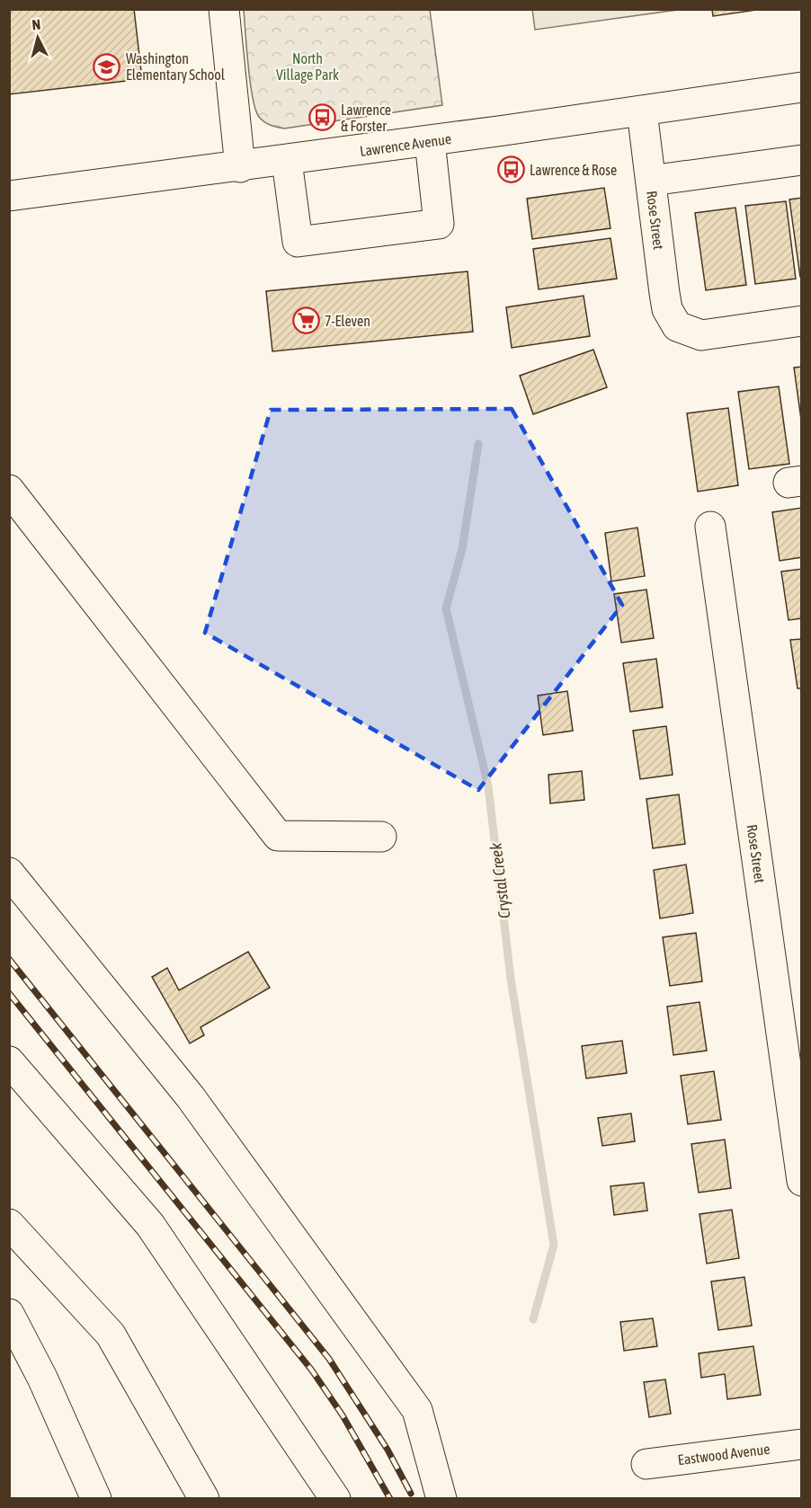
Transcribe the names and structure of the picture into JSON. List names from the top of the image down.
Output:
{
  "streets": {
    "street": ["Lawrence Avenue", "Rose Street", "Eastwood Avenue"]
  },
  "crossings": [
    ["Lawrence Avenue", "Rose Street"]
  ],
  "water": ["Crystal Creek"],
  "parks": ["North Village Park"],
  "places": {
    "school or university": ["Washington Elementary School"],
    "bus stop": ["Lawrence & Forster", "Lawrence & Rose"],
    "supermarket": ["7-Eleven"]
  },
  "north": "top"
}
